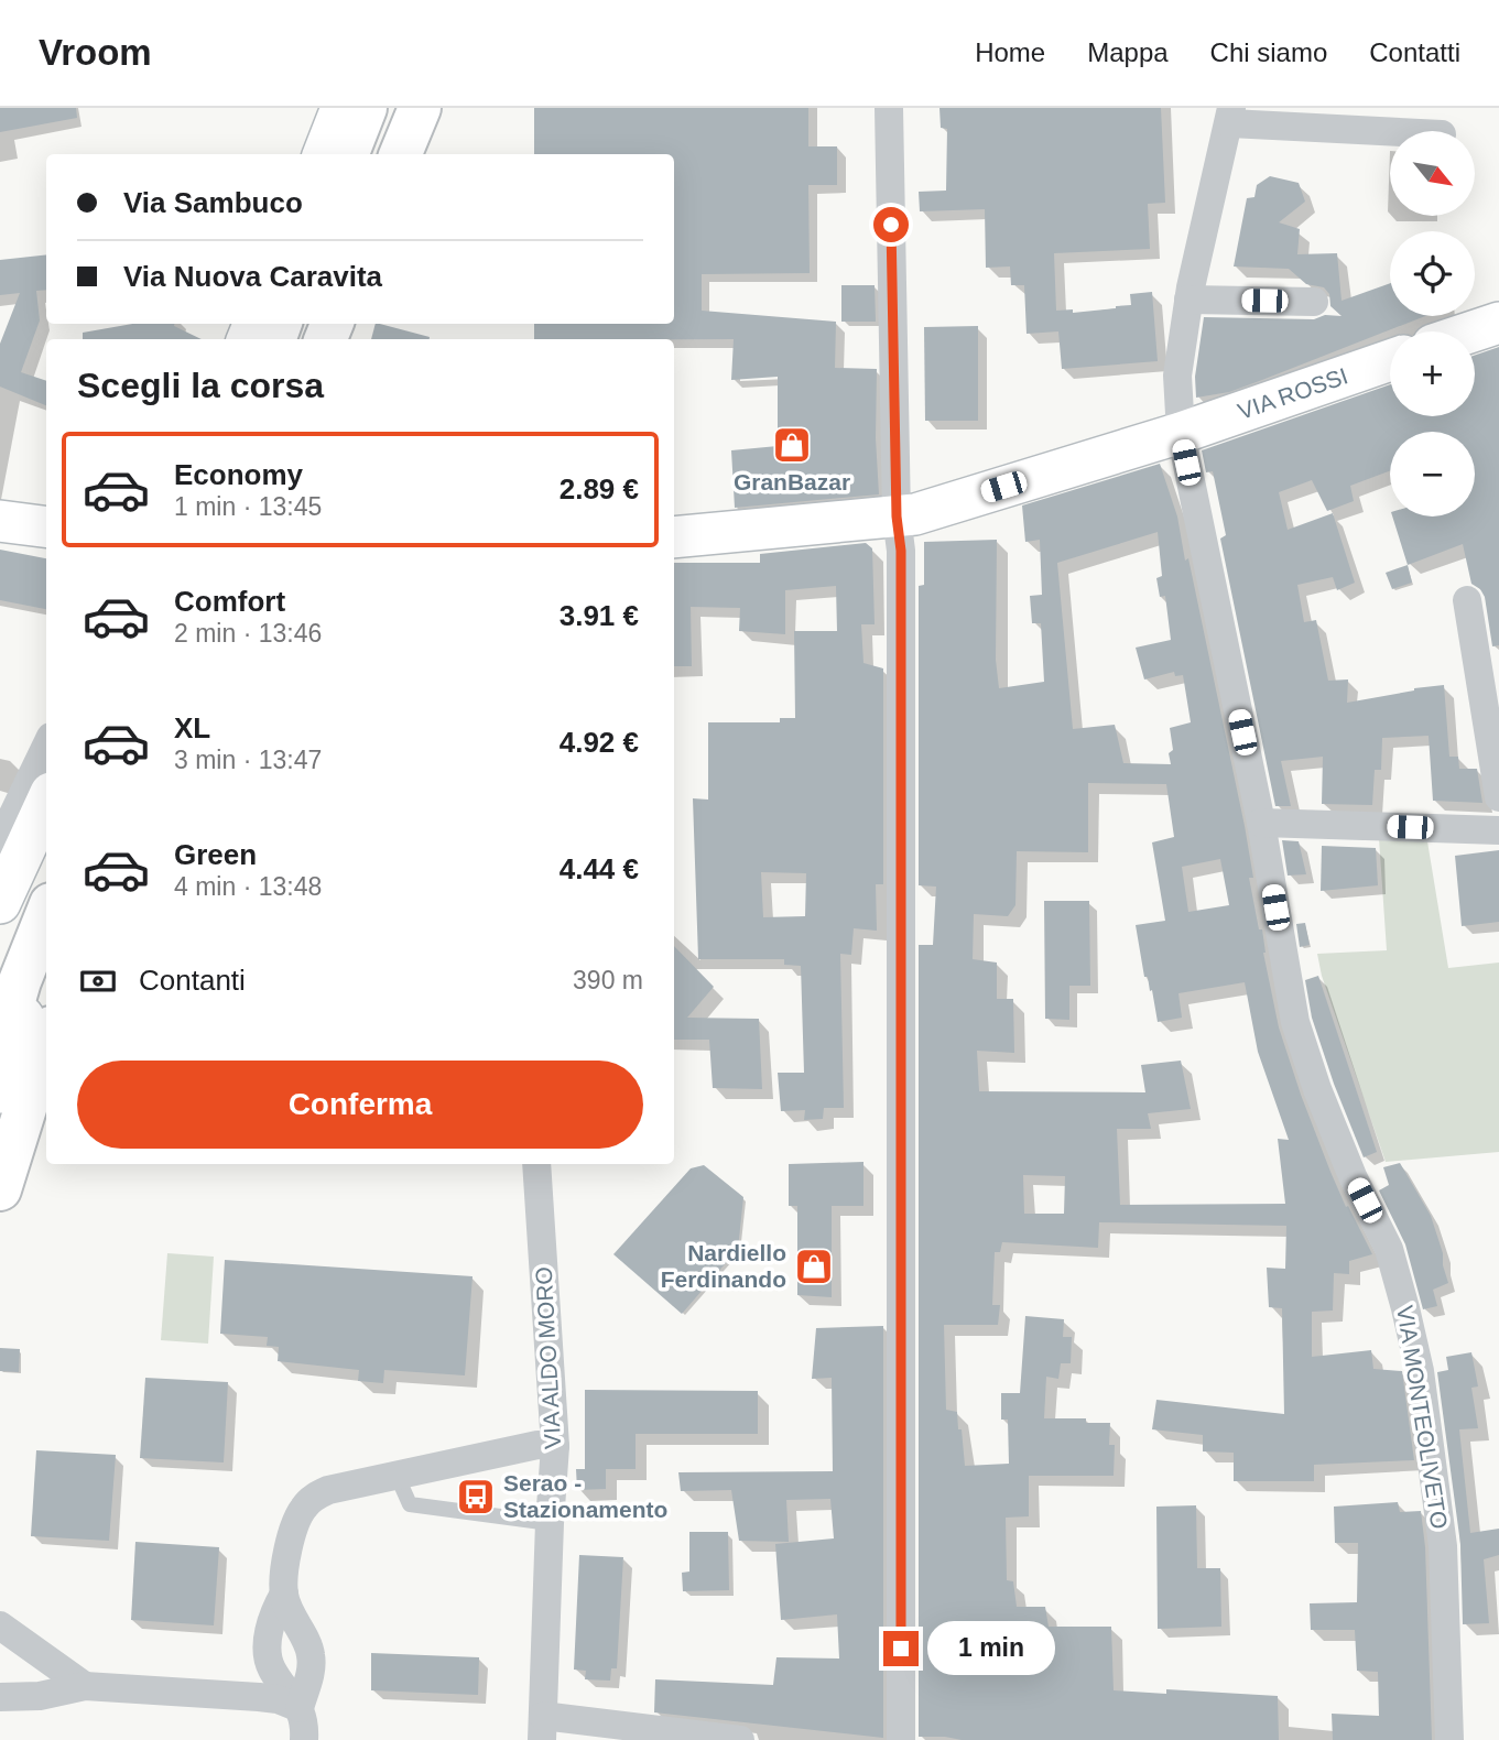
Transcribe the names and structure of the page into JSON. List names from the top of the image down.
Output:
{
  "streets": {
    "street": ["VIA ROSSI", "VIA ALDO MORO", "VIA MONTEOLIVETO"]
  },
  "crossings": [
    ["VIA ROSSI", "VIA MONTEOLIVETO"]
  ],
  "places": {
    "shop": ["GranBazar", "Nardiello Ferdinando"],
    "bus stop": ["Serao - Stazionamento"]
  },
  "north": "bottom right",
  "page": {
    "header": "Vroom",
    "nav": [
      "Home",
      "Mappa",
      "Chi siamo",
      "Contatti"
    ],
    "map_buttons": ["+", "−"],
    "banner": ["Via Sambuco", "Via Nuova Caravita"],
    "heading": "Scegli la corsa",
    "list": [
      {
        "name": "Economy",
        "note": "1 min · 13:45",
        "value": "2.89 €"
      },
      {
        "name": "Comfort",
        "note": "2 min · 13:46",
        "value": "3.91 €"
      },
      {
        "name": "XL",
        "note": "3 min · 13:47",
        "value": "4.92 €"
      },
      {
        "name": "Green",
        "note": "4 min · 13:48",
        "value": "4.44 €"
      }
    ],
    "pay": ["Contanti", "390 m"],
    "buttons": "Conferma",
    "bubble": "1 min"
  }
}
